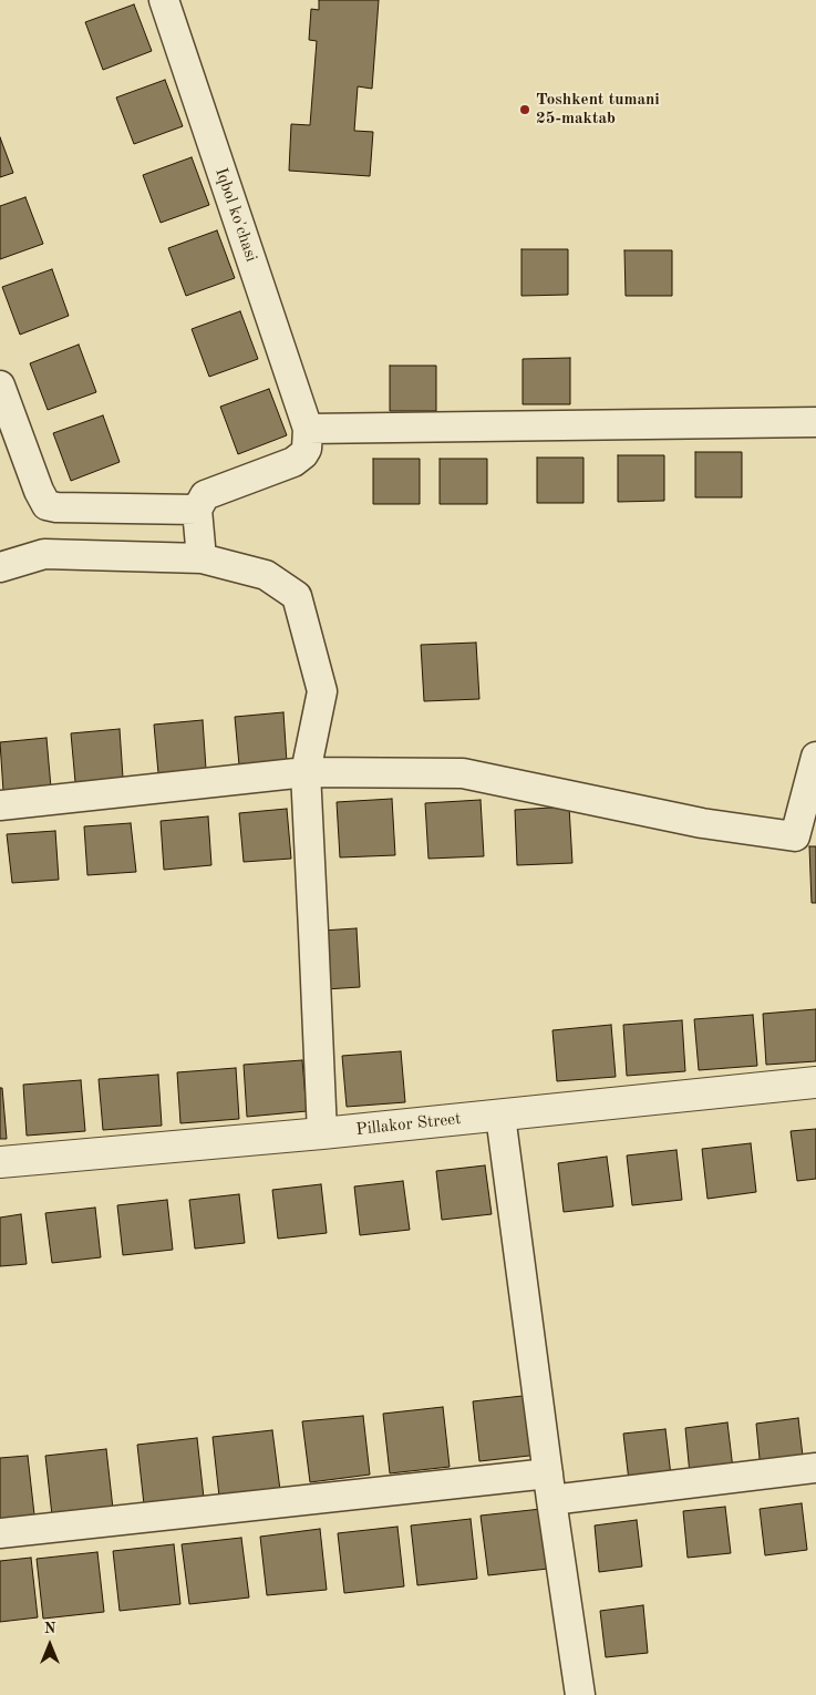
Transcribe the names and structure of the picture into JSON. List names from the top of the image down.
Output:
{
  "streets": {
    "street": ["Iqbol ko'chasi", "Pillakor Street"]
  },
  "places": ["Toshkent tumani 25-maktab"],
  "north": "top"
}
